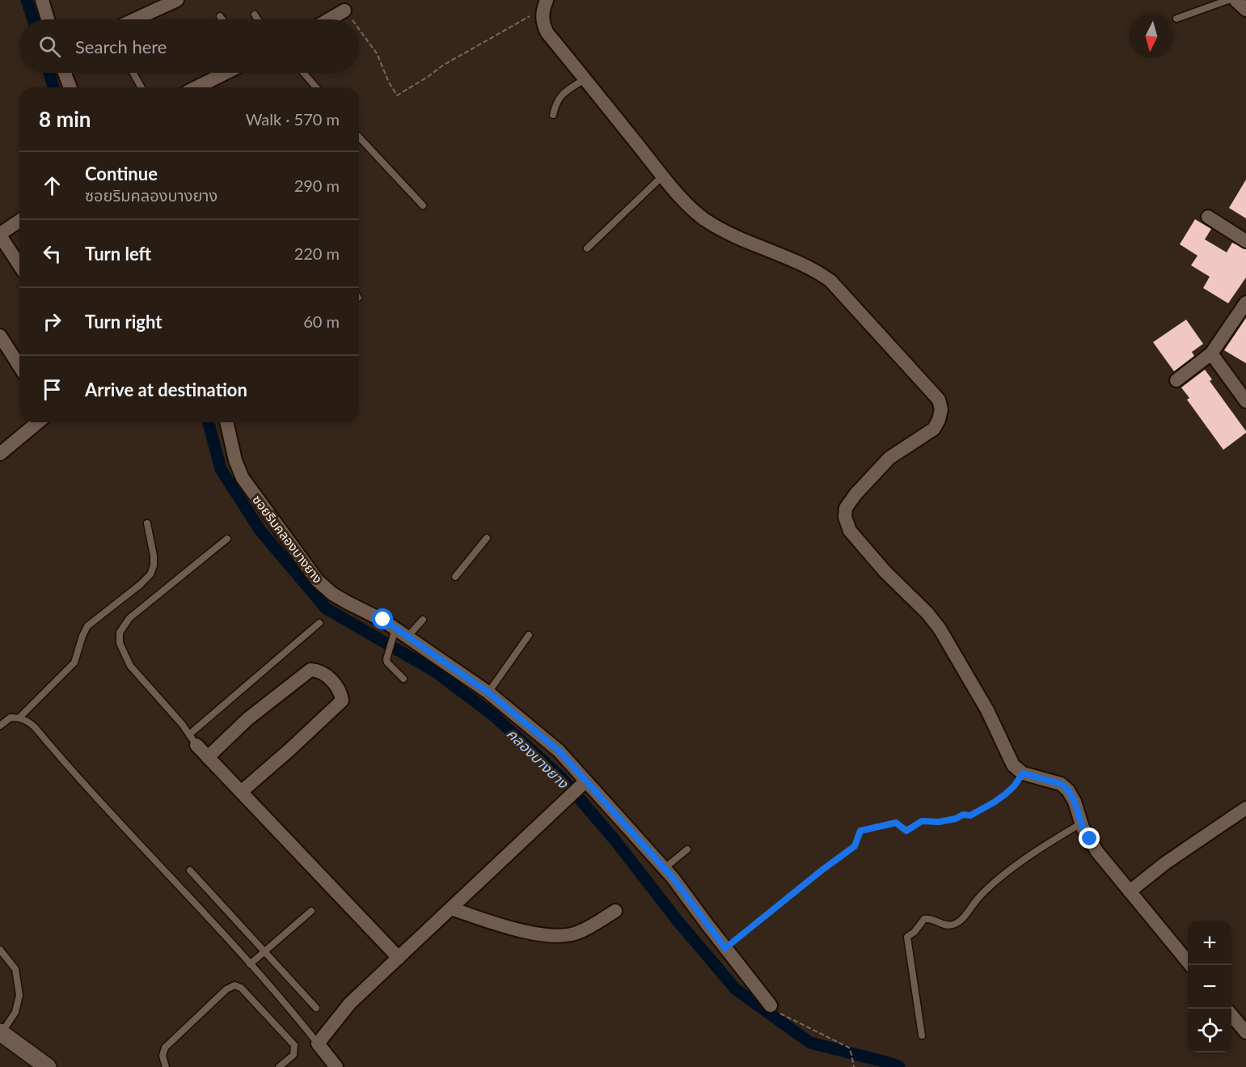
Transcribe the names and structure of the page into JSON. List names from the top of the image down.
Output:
{
  "streets": {
    "street": ["ซอยริมคลองบางยาง"]
  },
  "water": ["คลองบางยาง"],
  "north": "bottom",
  "page": {
    "search": "Search here",
    "heading": ["8 min", "Walk · 570 m"],
    "list": [
      ["Continue", "ซอยริมคลองบางยาง", "290 m"],
      ["Turn left", "220 m"],
      ["Turn right", "60 m"],
      "Arrive at destination"
    ],
    "map_buttons": ["+", "−"]
  }
}
